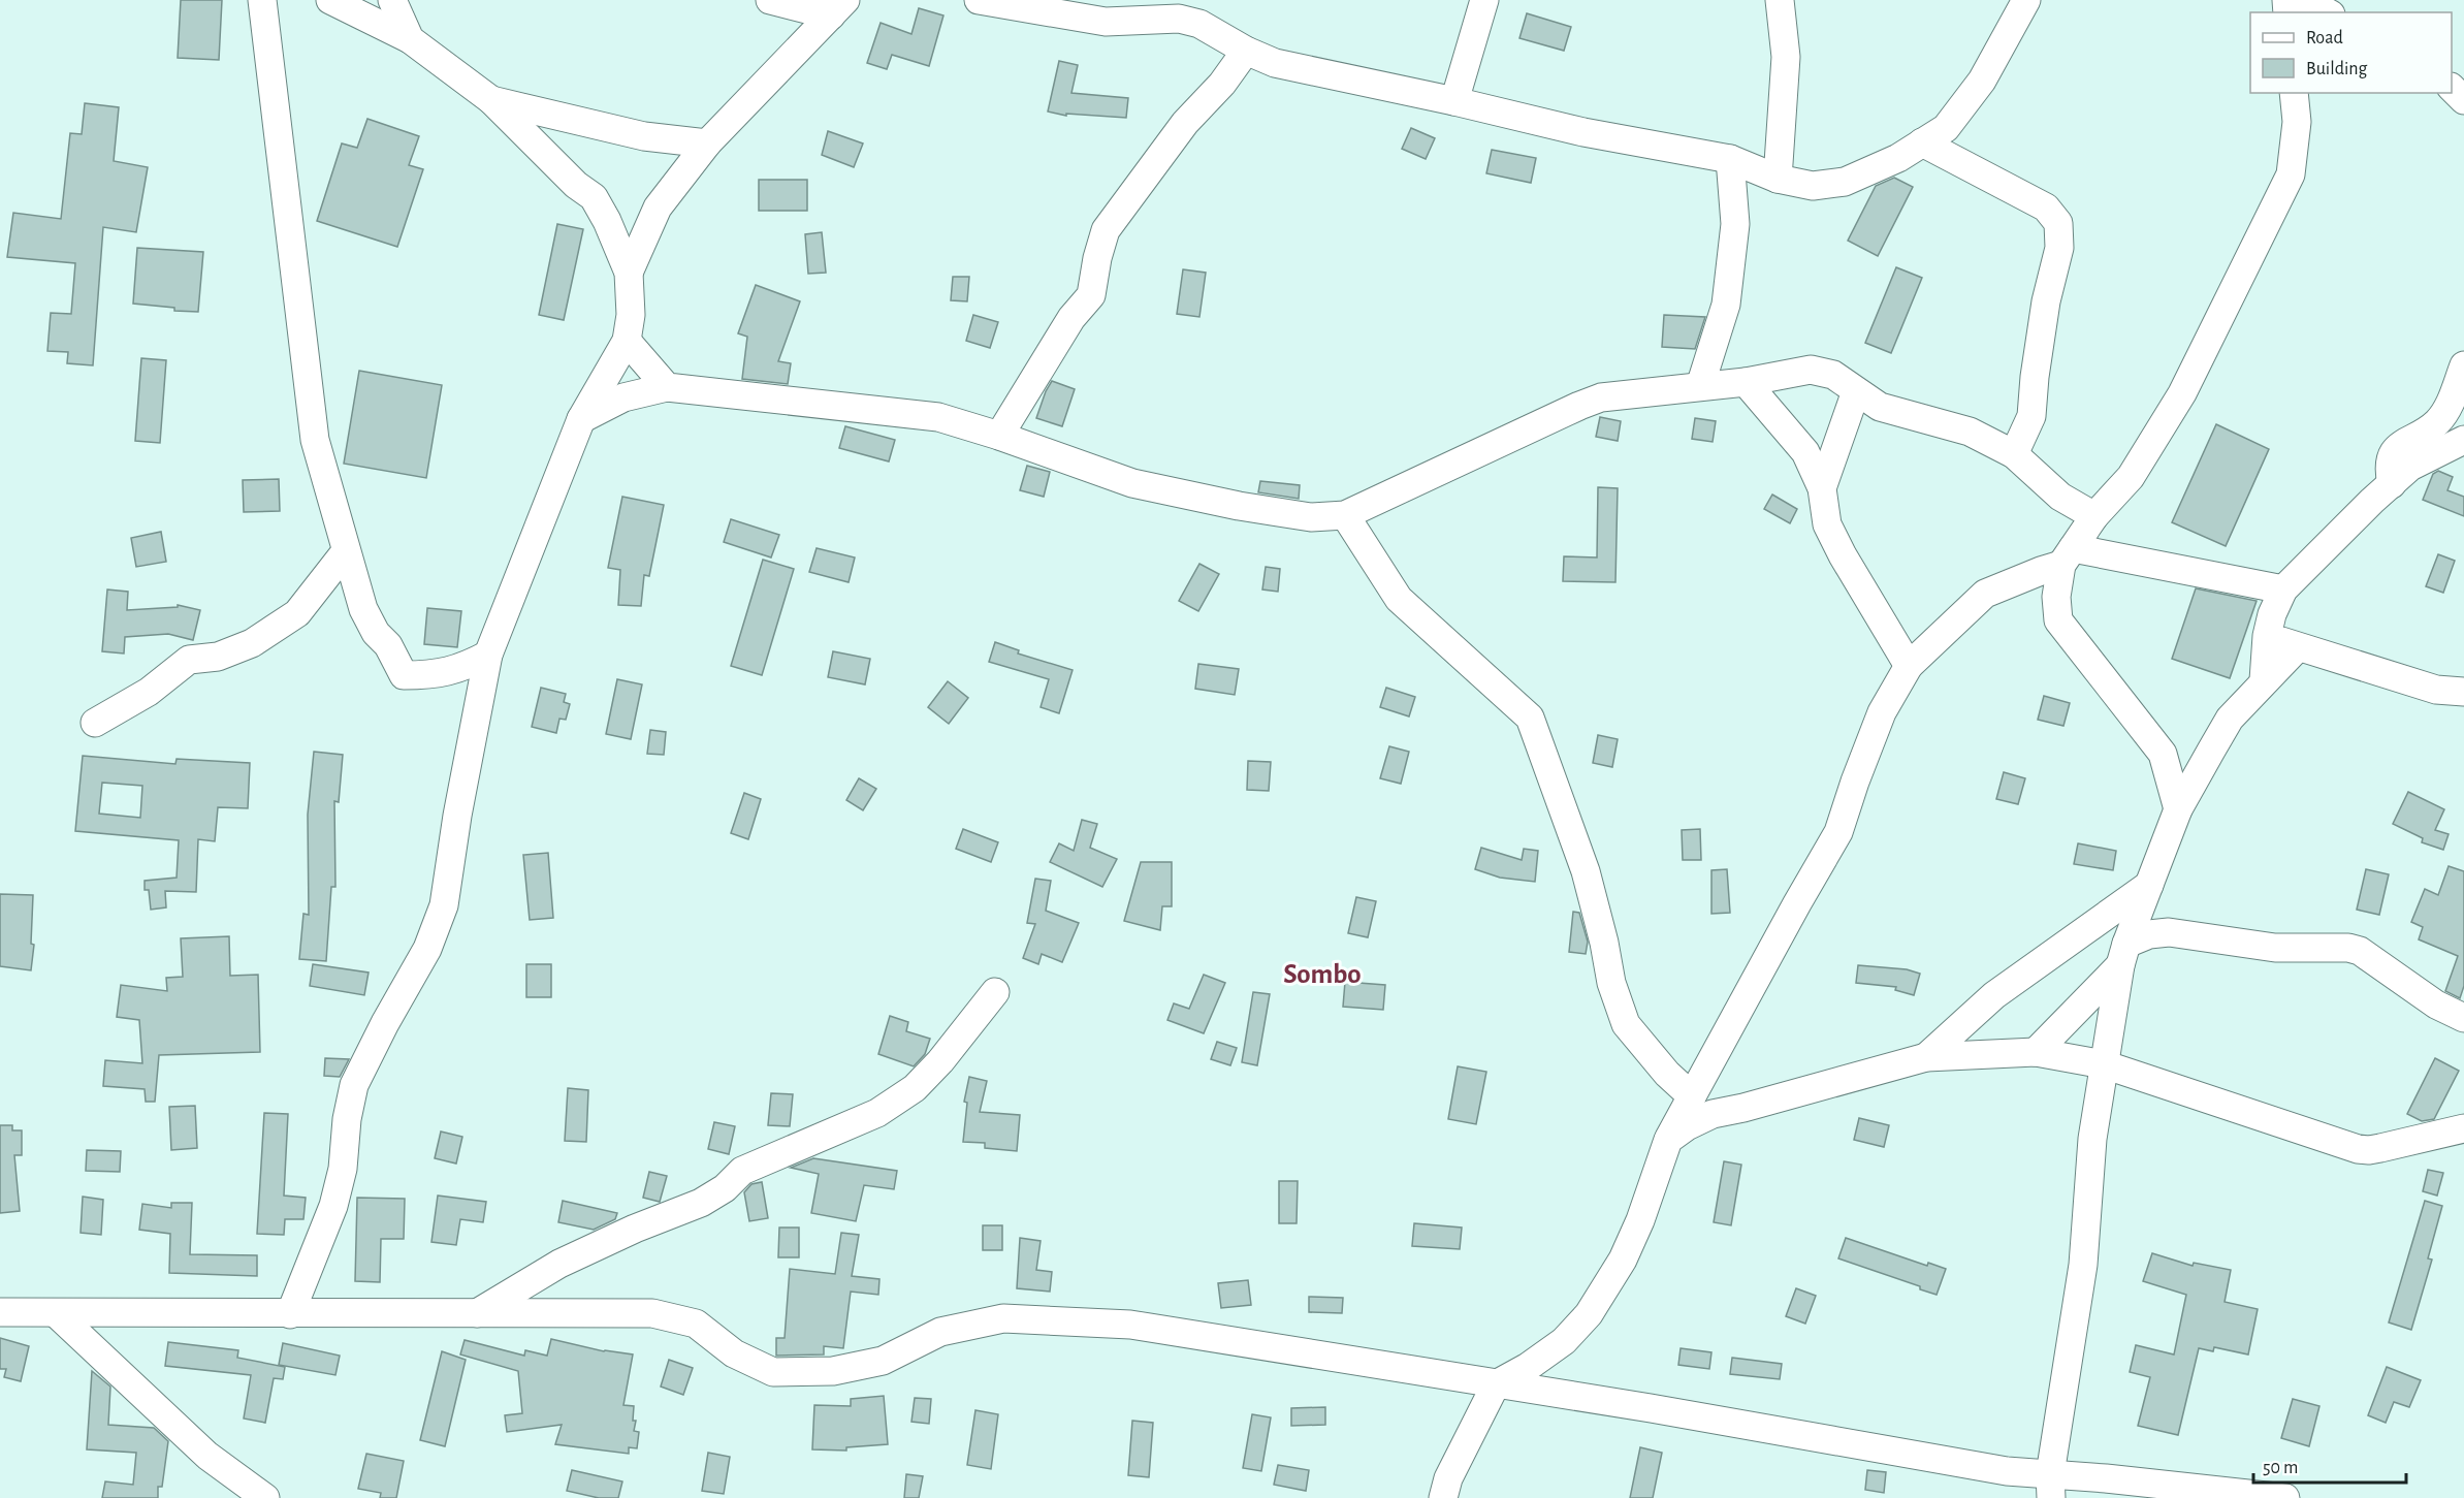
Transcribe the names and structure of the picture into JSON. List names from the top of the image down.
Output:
{
  "districts": ["Sombo"],
  "legend": ["Road", "Building"],
  "scale_bar": "50 m"
}
